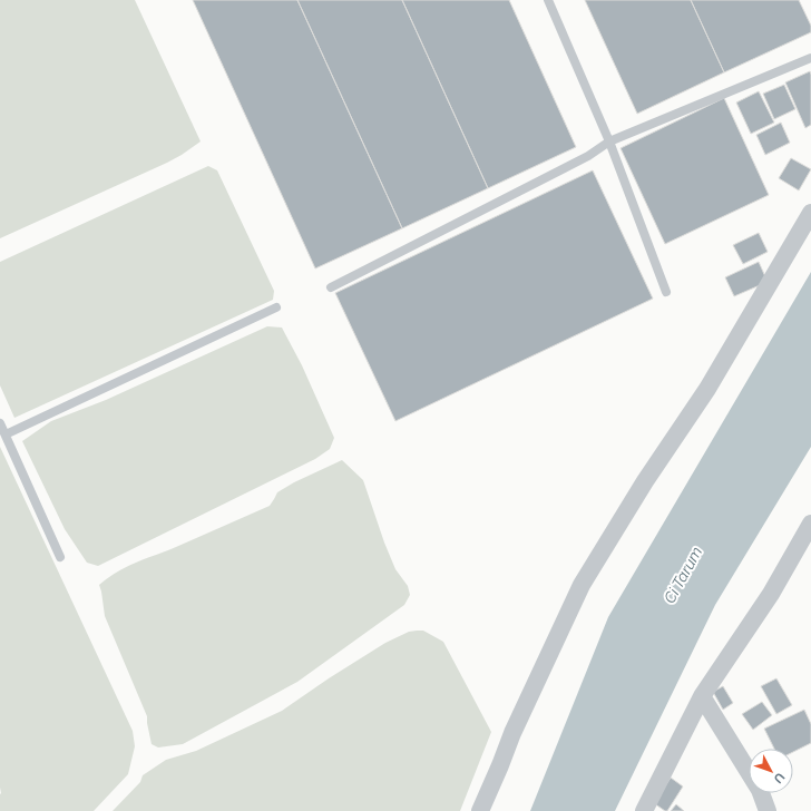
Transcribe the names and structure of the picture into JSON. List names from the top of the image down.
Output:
{
  "water": ["Ci Tarum"],
  "north": "bottom right"
}
